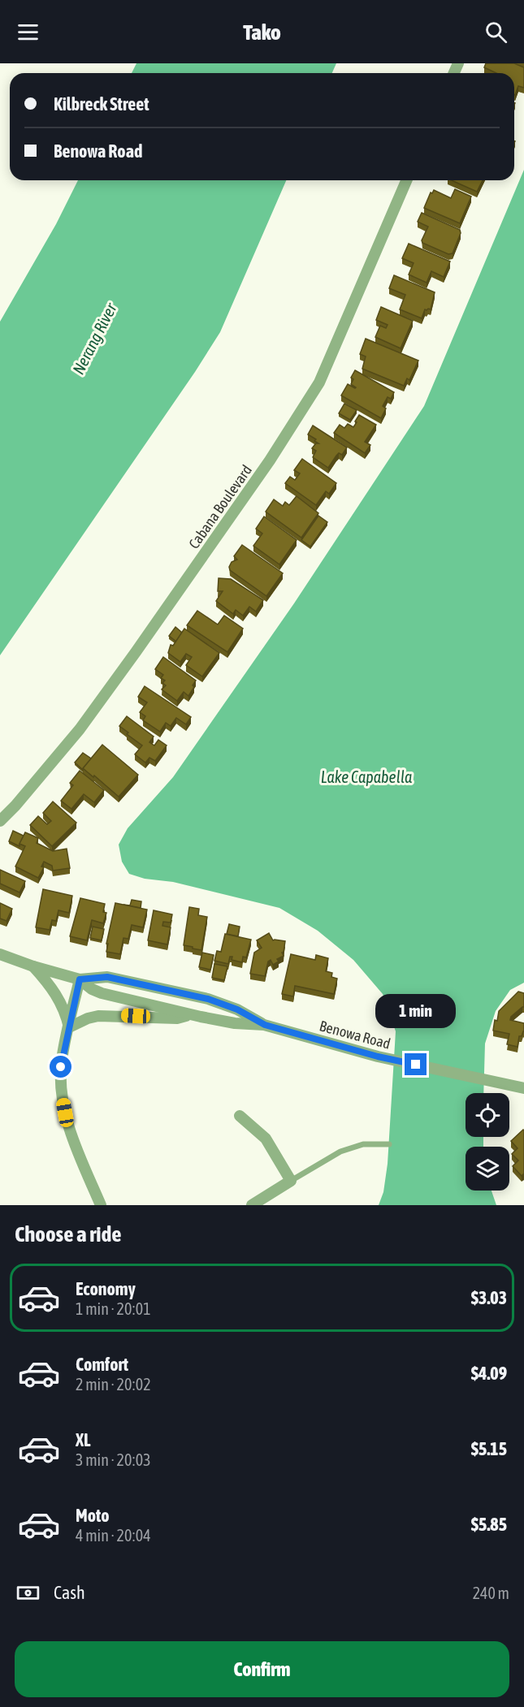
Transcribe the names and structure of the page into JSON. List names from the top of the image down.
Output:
{
  "streets": {
    "street": ["Cabana Boulevard", "Benowa Road"]
  },
  "water": ["Nerang River", "Lake Capabella"],
  "page": {
    "header": "Tako",
    "banner": ["Kilbreck Street", "Benowa Road"],
    "bubble": "1 min",
    "heading": "Choose a ride",
    "list": [
      {
        "name": "Economy",
        "note": "1 min · 20:01",
        "value": "$3.03"
      },
      {
        "name": "Comfort",
        "note": "2 min · 20:02",
        "value": "$4.09"
      },
      {
        "name": "XL",
        "note": "3 min · 20:03",
        "value": "$5.15"
      },
      {
        "name": "Moto",
        "note": "4 min · 20:04",
        "value": "$5.85"
      }
    ],
    "pay": ["Cash", "240 m"],
    "buttons": "Confirm"
  }
}
